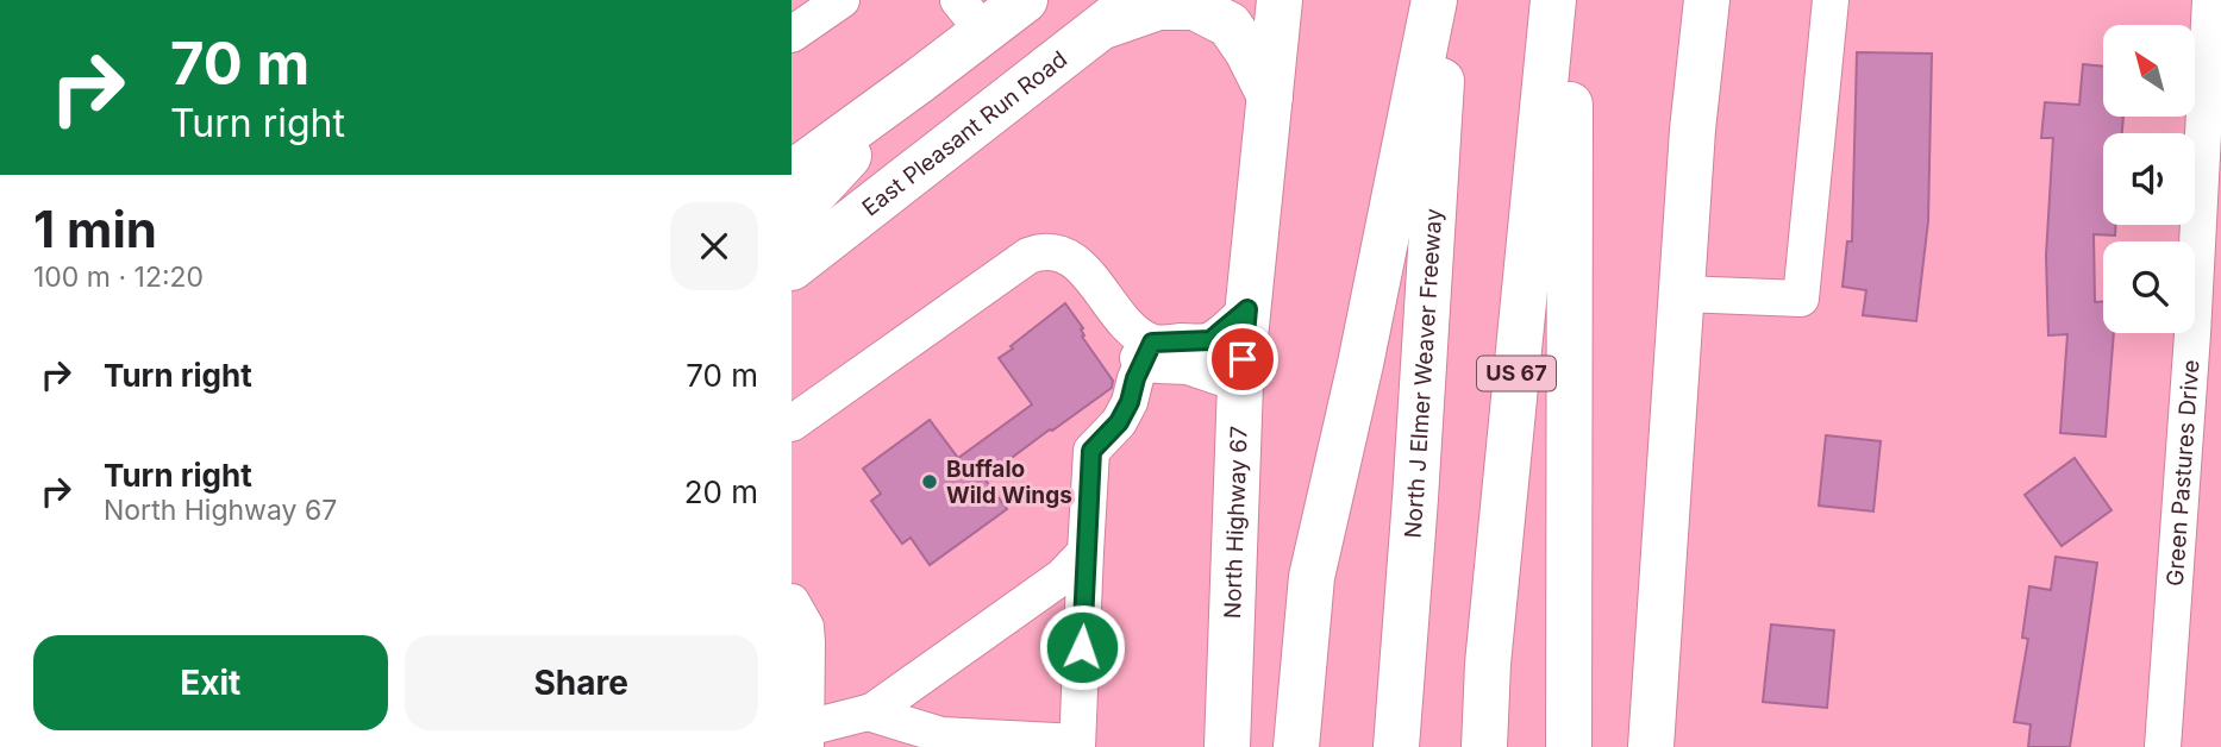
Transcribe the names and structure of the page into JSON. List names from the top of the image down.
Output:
{
  "streets": {
    "main road": [
      "East Pleasant Run Road",
      "North J Elmer Weaver Freeway",
      "US 67",
      "North Highway 67"
    ],
    "street": ["Green Pastures Drive"]
  },
  "places": ["Buffalo Wild Wings"],
  "north": "top left",
  "page": {
    "turn": ["70 m", "Turn right"],
    "heading": ["1 min", "100 m · 12:20"],
    "list": [
      {
        "name": "Turn right",
        "value": "70 m"
      },
      {
        "name": "Turn right",
        "note": "North Highway 67",
        "value": "20 m"
      }
    ],
    "buttons": ["Exit", "Share"]
  }
}
